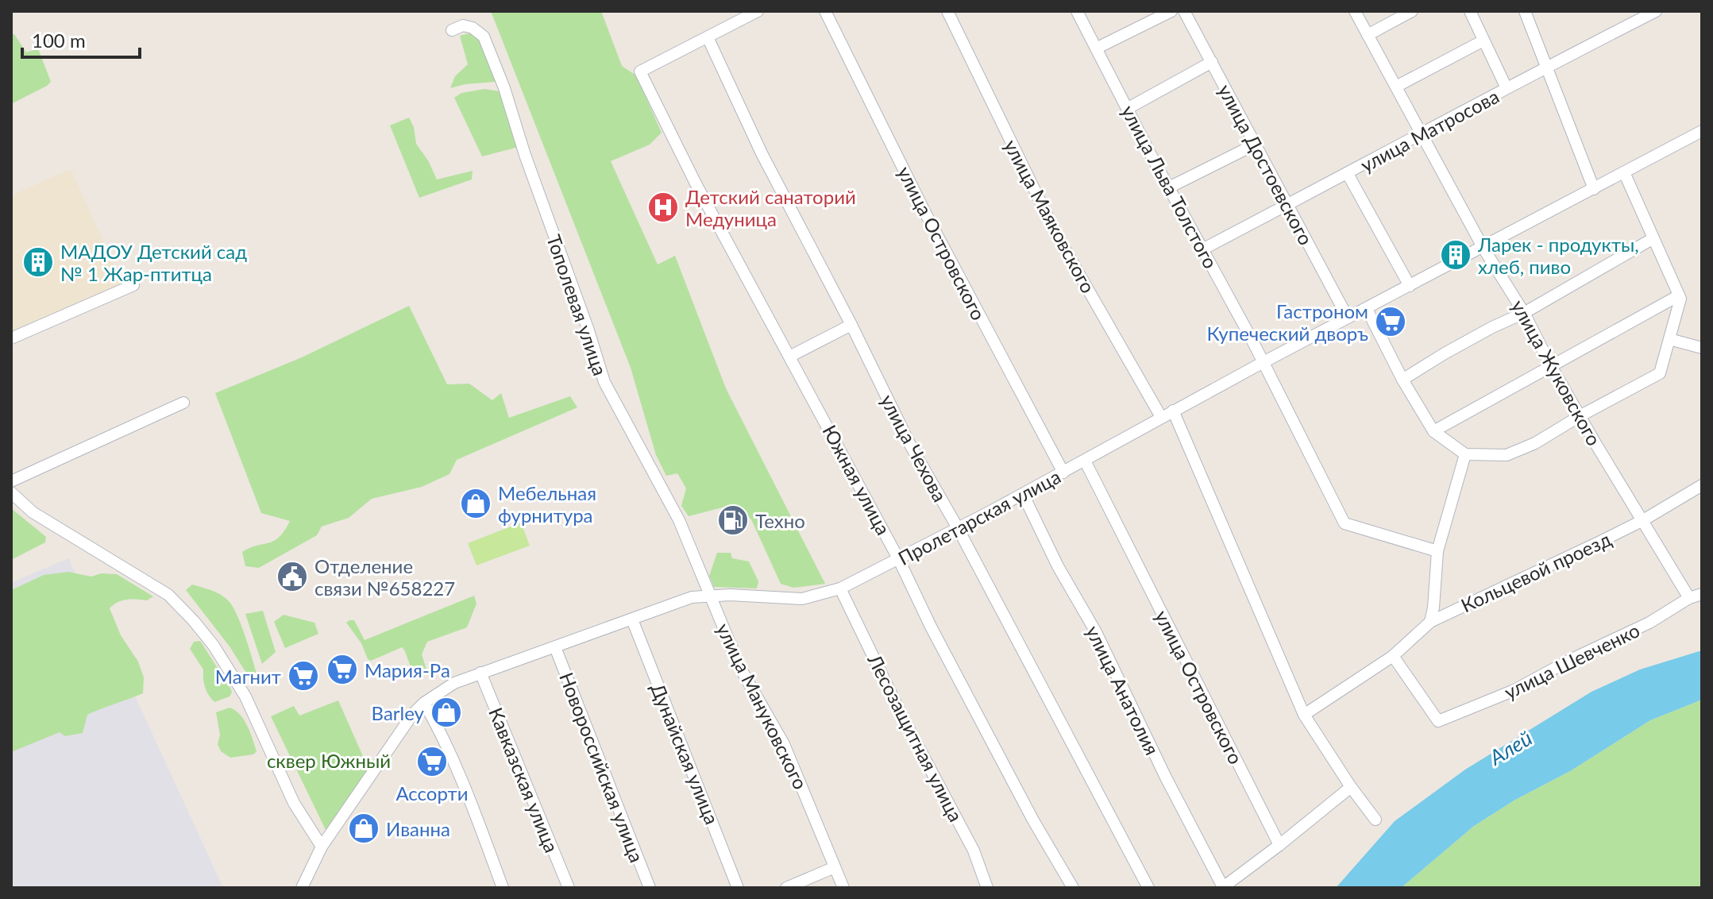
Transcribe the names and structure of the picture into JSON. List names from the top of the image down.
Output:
{
  "streets": {
    "street": [
      "улица Матросова",
      "улица Достоевского",
      "улица Льва Толстого",
      "улица Маяковского",
      "улица Островского",
      "Тополевая улица",
      "улица Жуковского",
      "улица Чехова",
      "Южная улица",
      "Пролетарская улица",
      "Кольцевой проезд",
      "улица Шевченко",
      "улица Анатолия",
      "улица Мануковского",
      "Лесозащитная улица",
      "Дунайская улица",
      "Новороссийская улица",
      "Кавказская улица"
    ]
  },
  "crossings": [
    ["улица Матросова", "улица Достоевского"],
    ["улица Матросова", "улица Льва Толстого"],
    ["улица Матросова", "улица Жуковского"],
    ["улица Достоевского", "Пролетарская улица"],
    ["улица Льва Толстого", "Пролетарская улица"],
    ["улица Льва Толстого", "Кольцевой проезд"],
    ["улица Маяковского", "Пролетарская улица"],
    ["улица Островского", "Пролетарская улица"],
    ["Тополевая улица", "Пролетарская улица"],
    ["Тополевая улица", "улица Мануковского"],
    ["улица Жуковского", "Пролетарская улица"],
    ["улица Жуковского", "Кольцевой проезд"],
    ["улица Жуковского", "улица Шевченко"],
    ["улица Чехова", "Южная улица"],
    ["улица Чехова", "Пролетарская улица"],
    ["Южная улица", "Пролетарская улица"],
    ["Пролетарская улица", "улица Анатолия"],
    ["Пролетарская улица", "улица Мануковского"],
    ["Пролетарская улица", "Лесозащитная улица"],
    ["Пролетарская улица", "Дунайская улица"],
    ["Пролетарская улица", "Новороссийская улица"],
    ["Пролетарская улица", "Кавказская улица"]
  ],
  "water": ["Алей"],
  "parks": ["сквер Южный"],
  "places": {
    "hospital": ["Детский санаторий Медуница"],
    "building": ["Ларек - продукты, хлеб, пиво", "МАДОУ Детский сад № 1 Жар-птитца"],
    "supermarket": [
      "Гастроном Купеческий дворъ",
      "Мария-Ра",
      "Магнит",
      "Ассорти"
    ],
    "shop": ["Мебельная фурнитура", "Barley", "Иванна"],
    "fuel station": ["Техно"],
    "public building": ["Отделение связи №658227"]
  },
  "scale_bar": "100 m"
}
